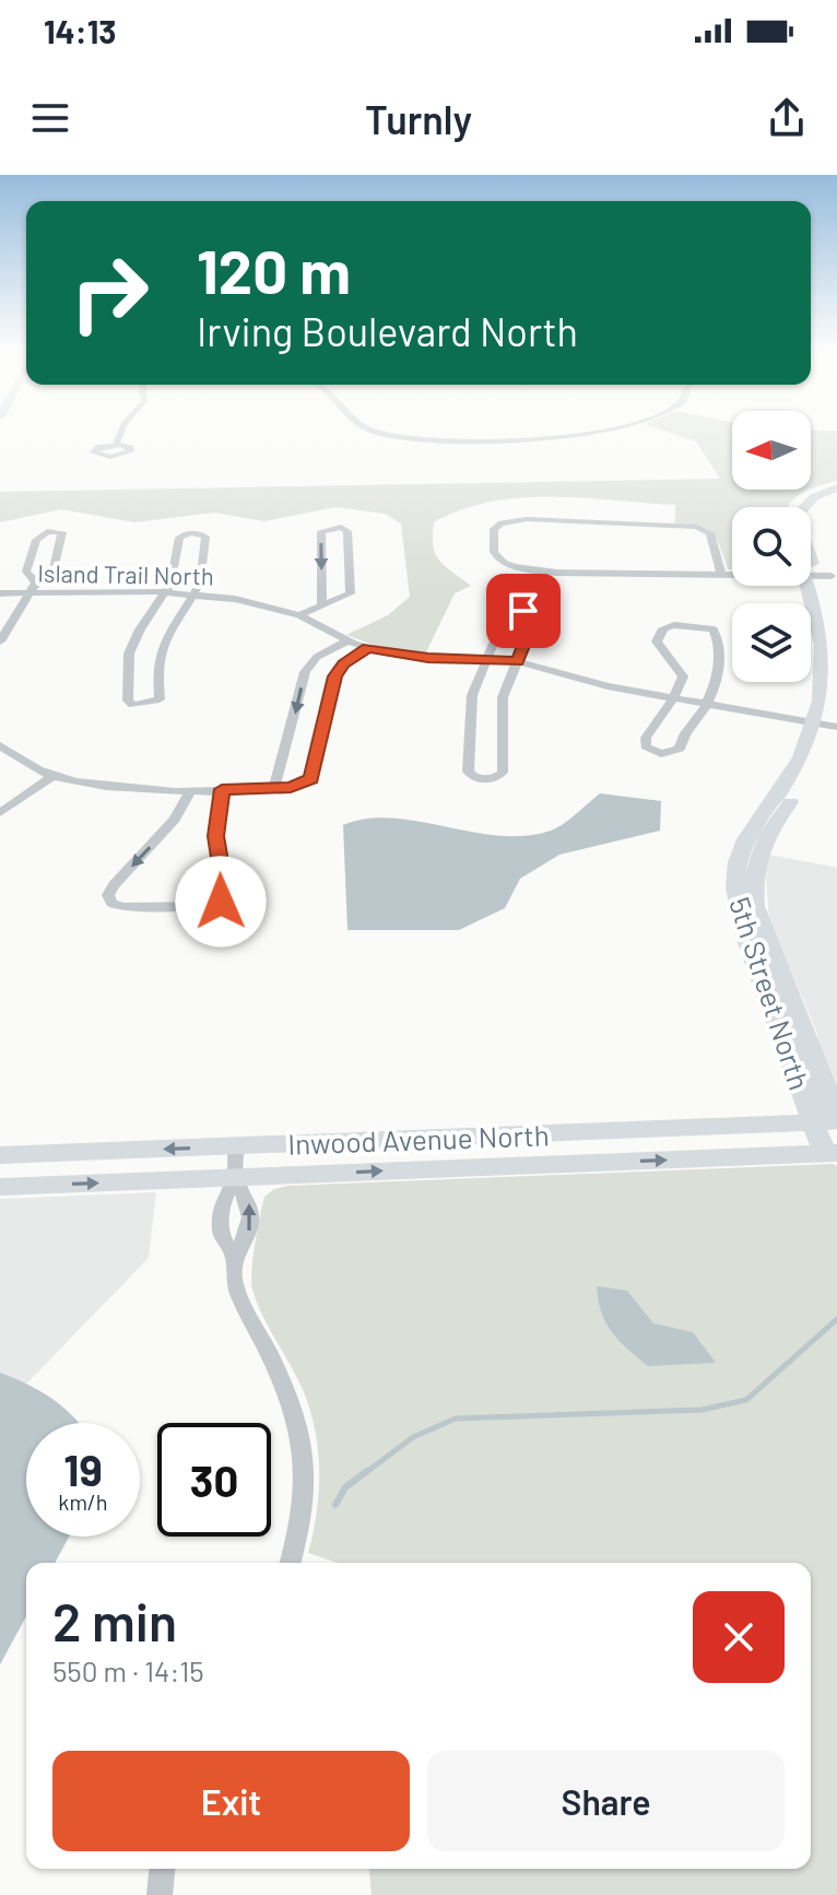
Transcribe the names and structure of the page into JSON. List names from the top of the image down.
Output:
{
  "streets": {
    "street": ["Island Trail North", "5th Street North", "Inwood Avenue North"]
  },
  "crossings": [
    ["Island Trail North", "5th Street North"],
    ["5th Street North", "Inwood Avenue North"]
  ],
  "north": "left",
  "page": {
    "status": "14:13",
    "header": "Turnly",
    "turn": ["120 m", "Irving Boulevard North"],
    "speed": "19 km/h",
    "limit": "30",
    "heading": ["2 min", "550 m · 14:15"],
    "buttons": ["Exit", "Share"]
  }
}
